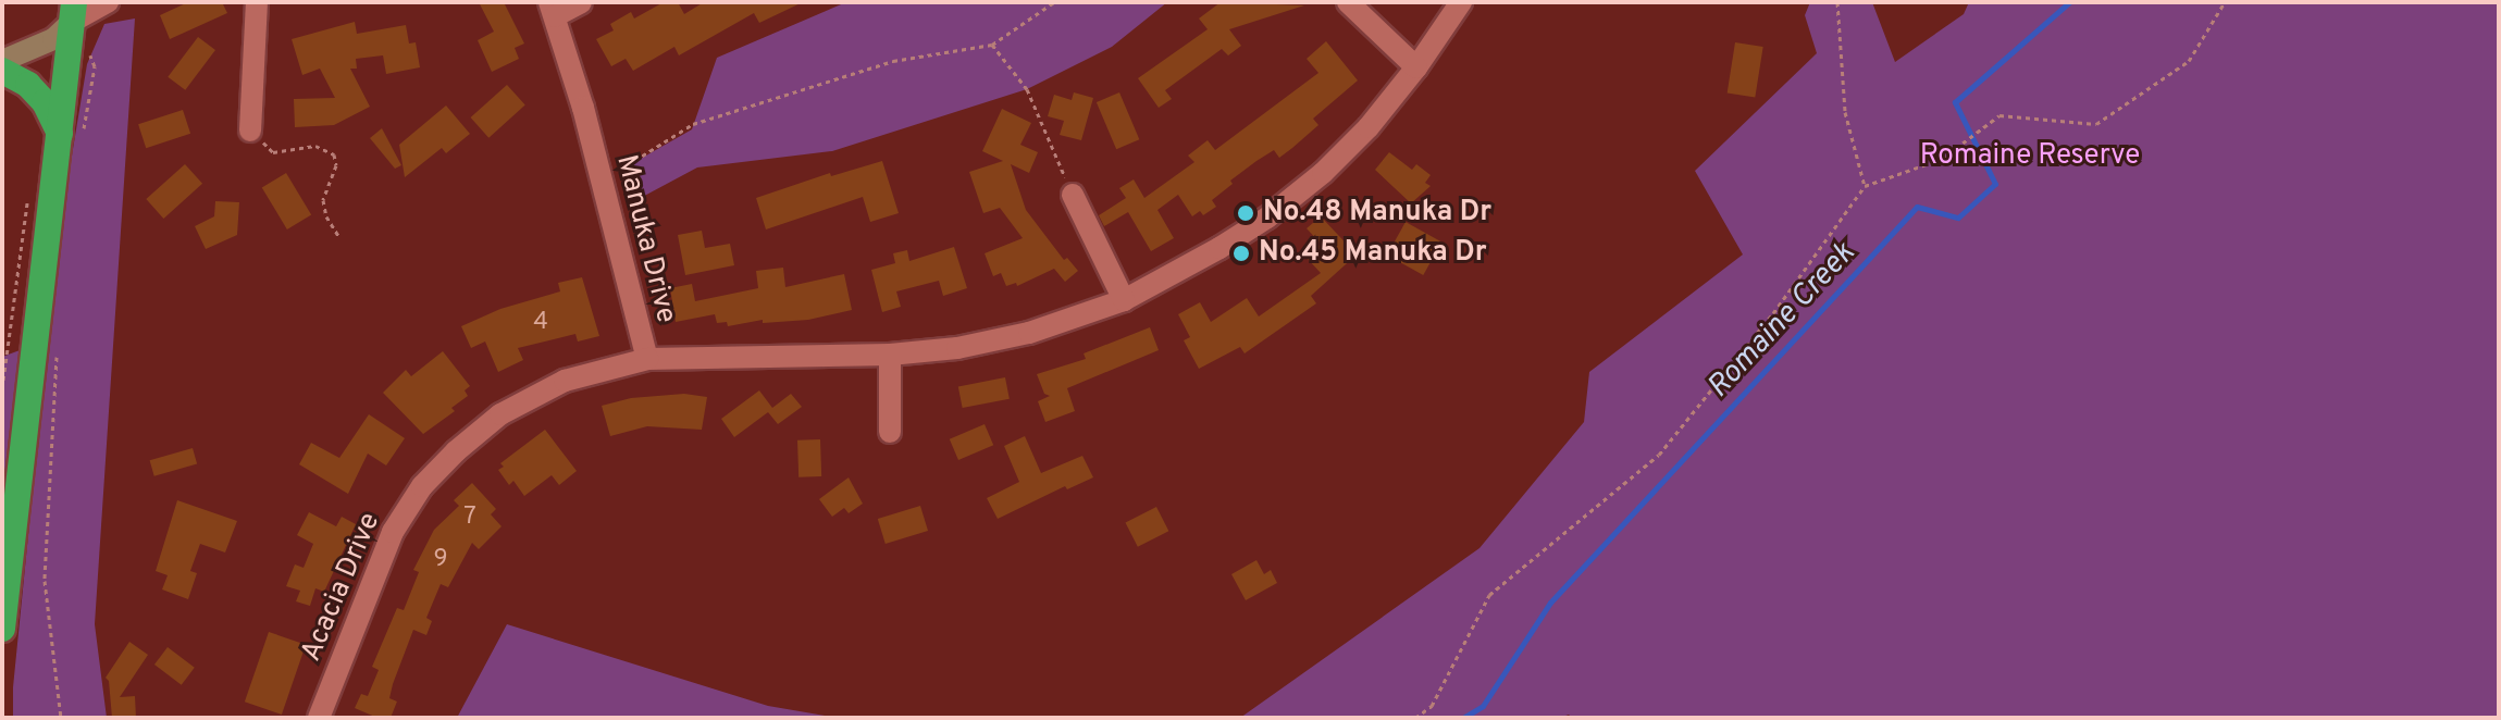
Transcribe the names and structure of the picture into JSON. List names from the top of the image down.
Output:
{
  "streets": {
    "street": ["Manuka Drive", "Acacia Drive"]
  },
  "crossings": [
    ["Manuka Drive", "Acacia Drive"]
  ],
  "water": ["Romaine Creek"],
  "parks": ["Romaine Reserve"],
  "places": ["No.48 Manuka Dr", "No.45 Manuka Dr"],
  "house_numbers": ["4", "7", "9"]
}
